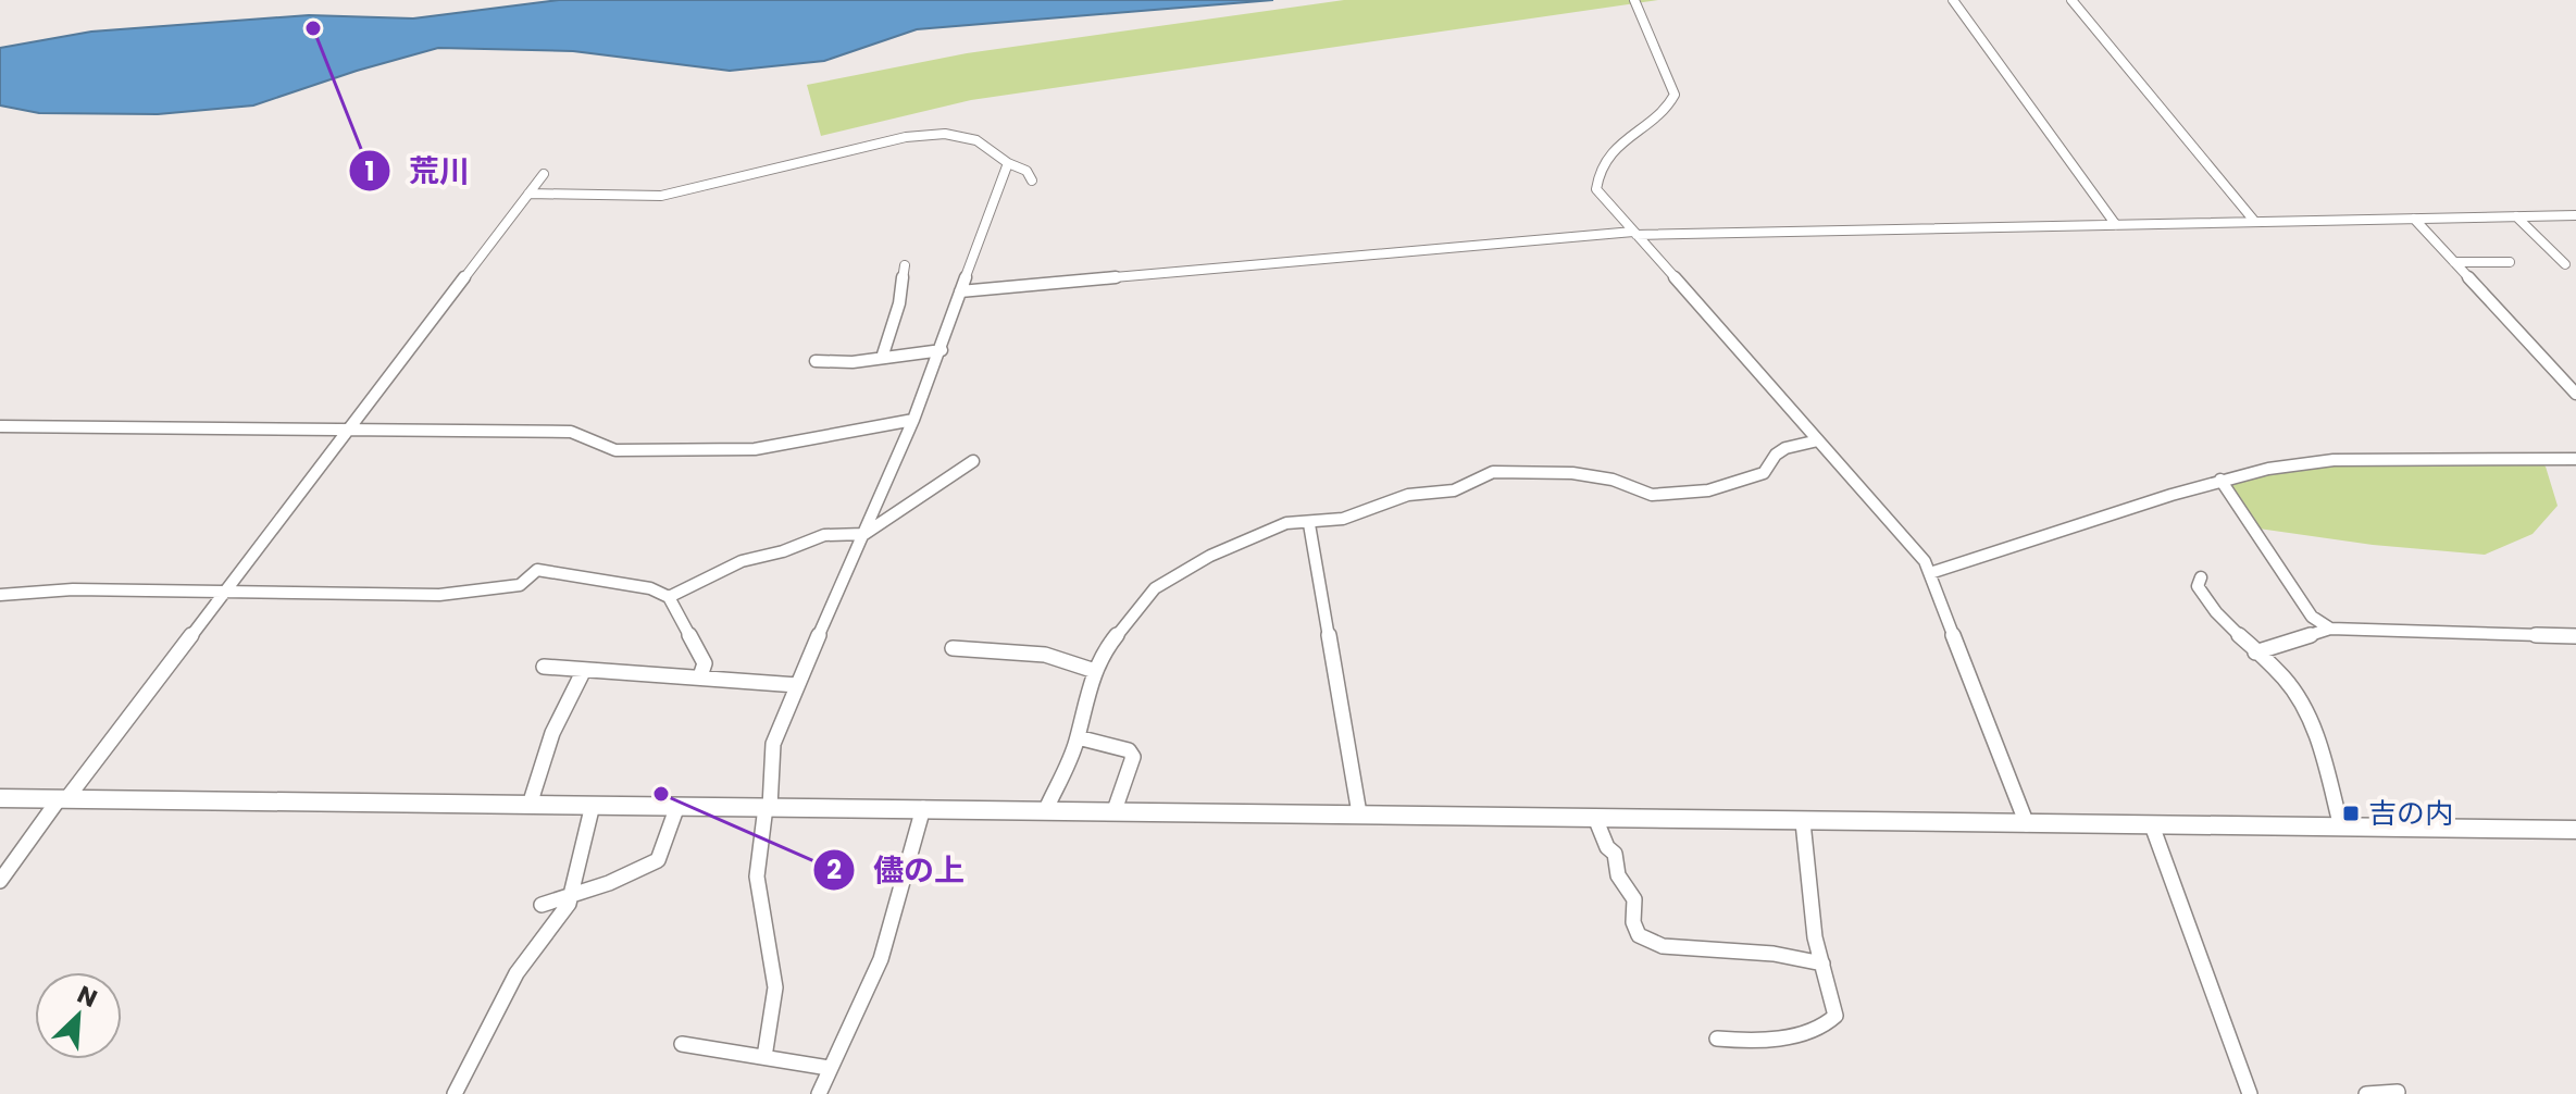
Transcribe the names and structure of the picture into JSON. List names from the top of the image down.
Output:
{
  "places": {
    "other": ["荒川", "儘の上"],
    "transit": ["吉の内"]
  },
  "north": "top right"
}
